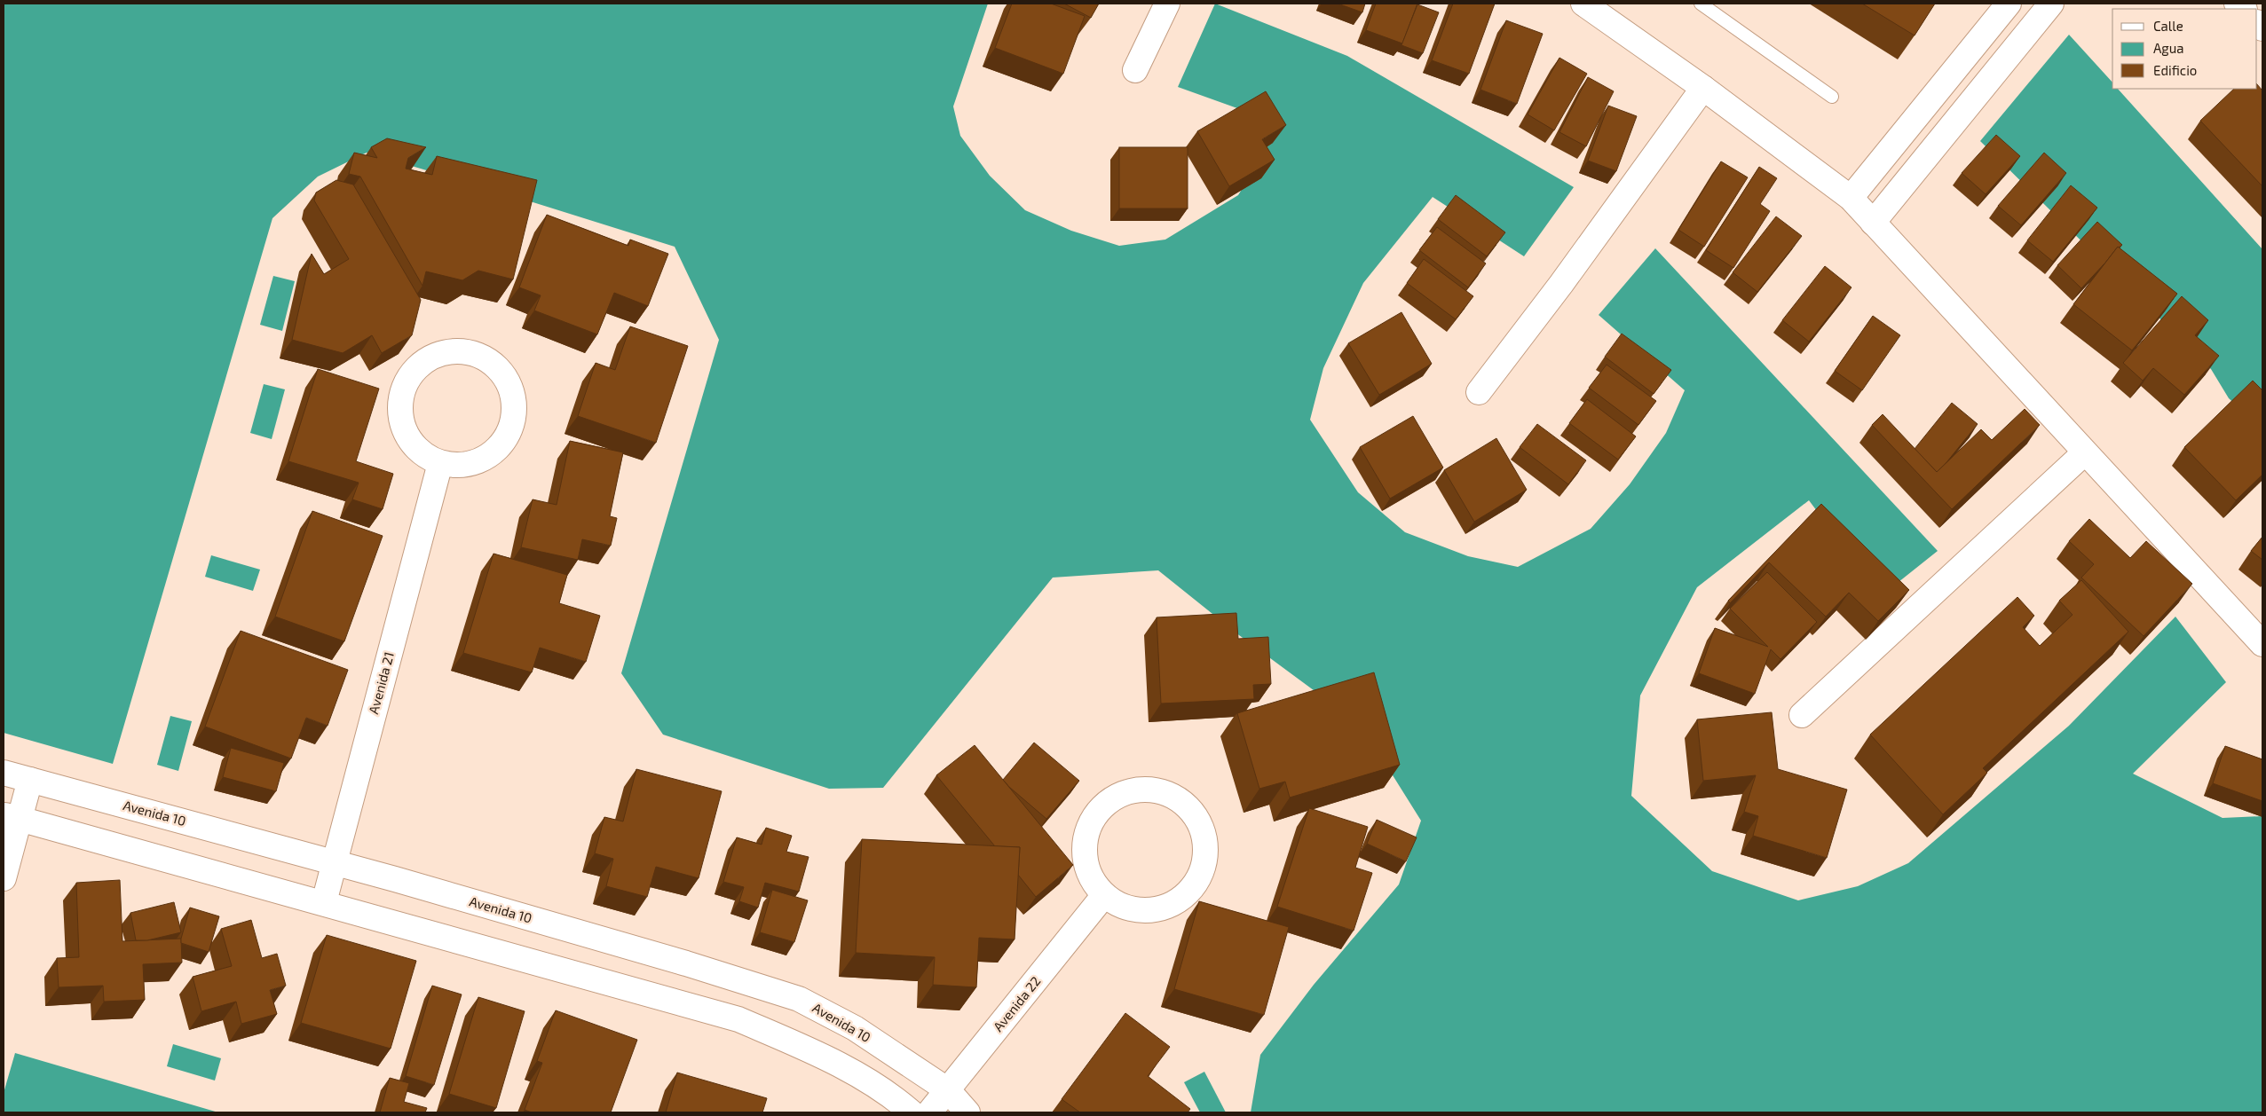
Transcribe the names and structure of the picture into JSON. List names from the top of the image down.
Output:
{
  "streets": {
    "street": ["Avenida 21", "Avenida 10", "Avenida 22"]
  },
  "crossings": [
    ["Avenida 21", "Avenida 10"],
    ["Avenida 10", "Avenida 22"]
  ],
  "legend": ["Calle", "Agua", "Edificio"]
}
